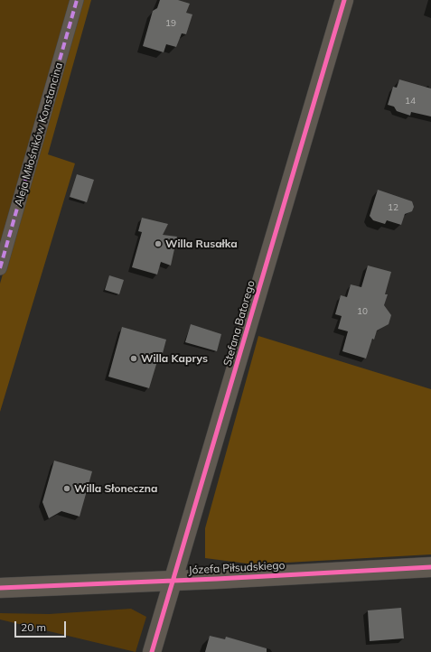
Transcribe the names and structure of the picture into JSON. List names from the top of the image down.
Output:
{
  "streets": {
    "street": ["Aleja Miłośników Konstancina", "Stefana Batorego", "Józefa Piłsudskiego"]
  },
  "crossings": [
    ["Stefana Batorego", "Józefa Piłsudskiego"]
  ],
  "places": ["Willa Rusałka", "Willa Kaprys", "Willa Słoneczna"],
  "house_numbers": [
    "19",
    "14",
    "12",
    "10"
  ],
  "scale_bar": "20 m"
}
